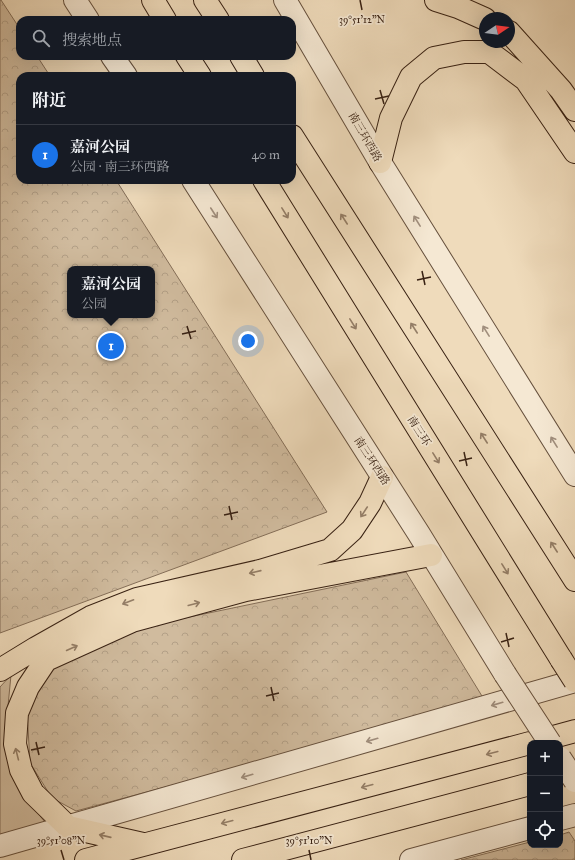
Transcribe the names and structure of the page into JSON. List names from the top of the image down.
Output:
{
  "streets": {
    "main road": ["南三环"],
    "street": ["南三环西路"]
  },
  "north": "right",
  "page": {
    "search": "搜索地点",
    "heading": "附近",
    "list": [
      {
        "mark": "1",
        "name": "嘉河公园",
        "note": "公园 · 南三环西路",
        "value": "40 m"
      }
    ],
    "popup": ["嘉河公园", "公园"],
    "pins": "1",
    "map_buttons": ["+", "−"]
  },
  "coordinates": ["39°51'12\"N", "39°51'08\"N", "39°51'10\"N"]
}
